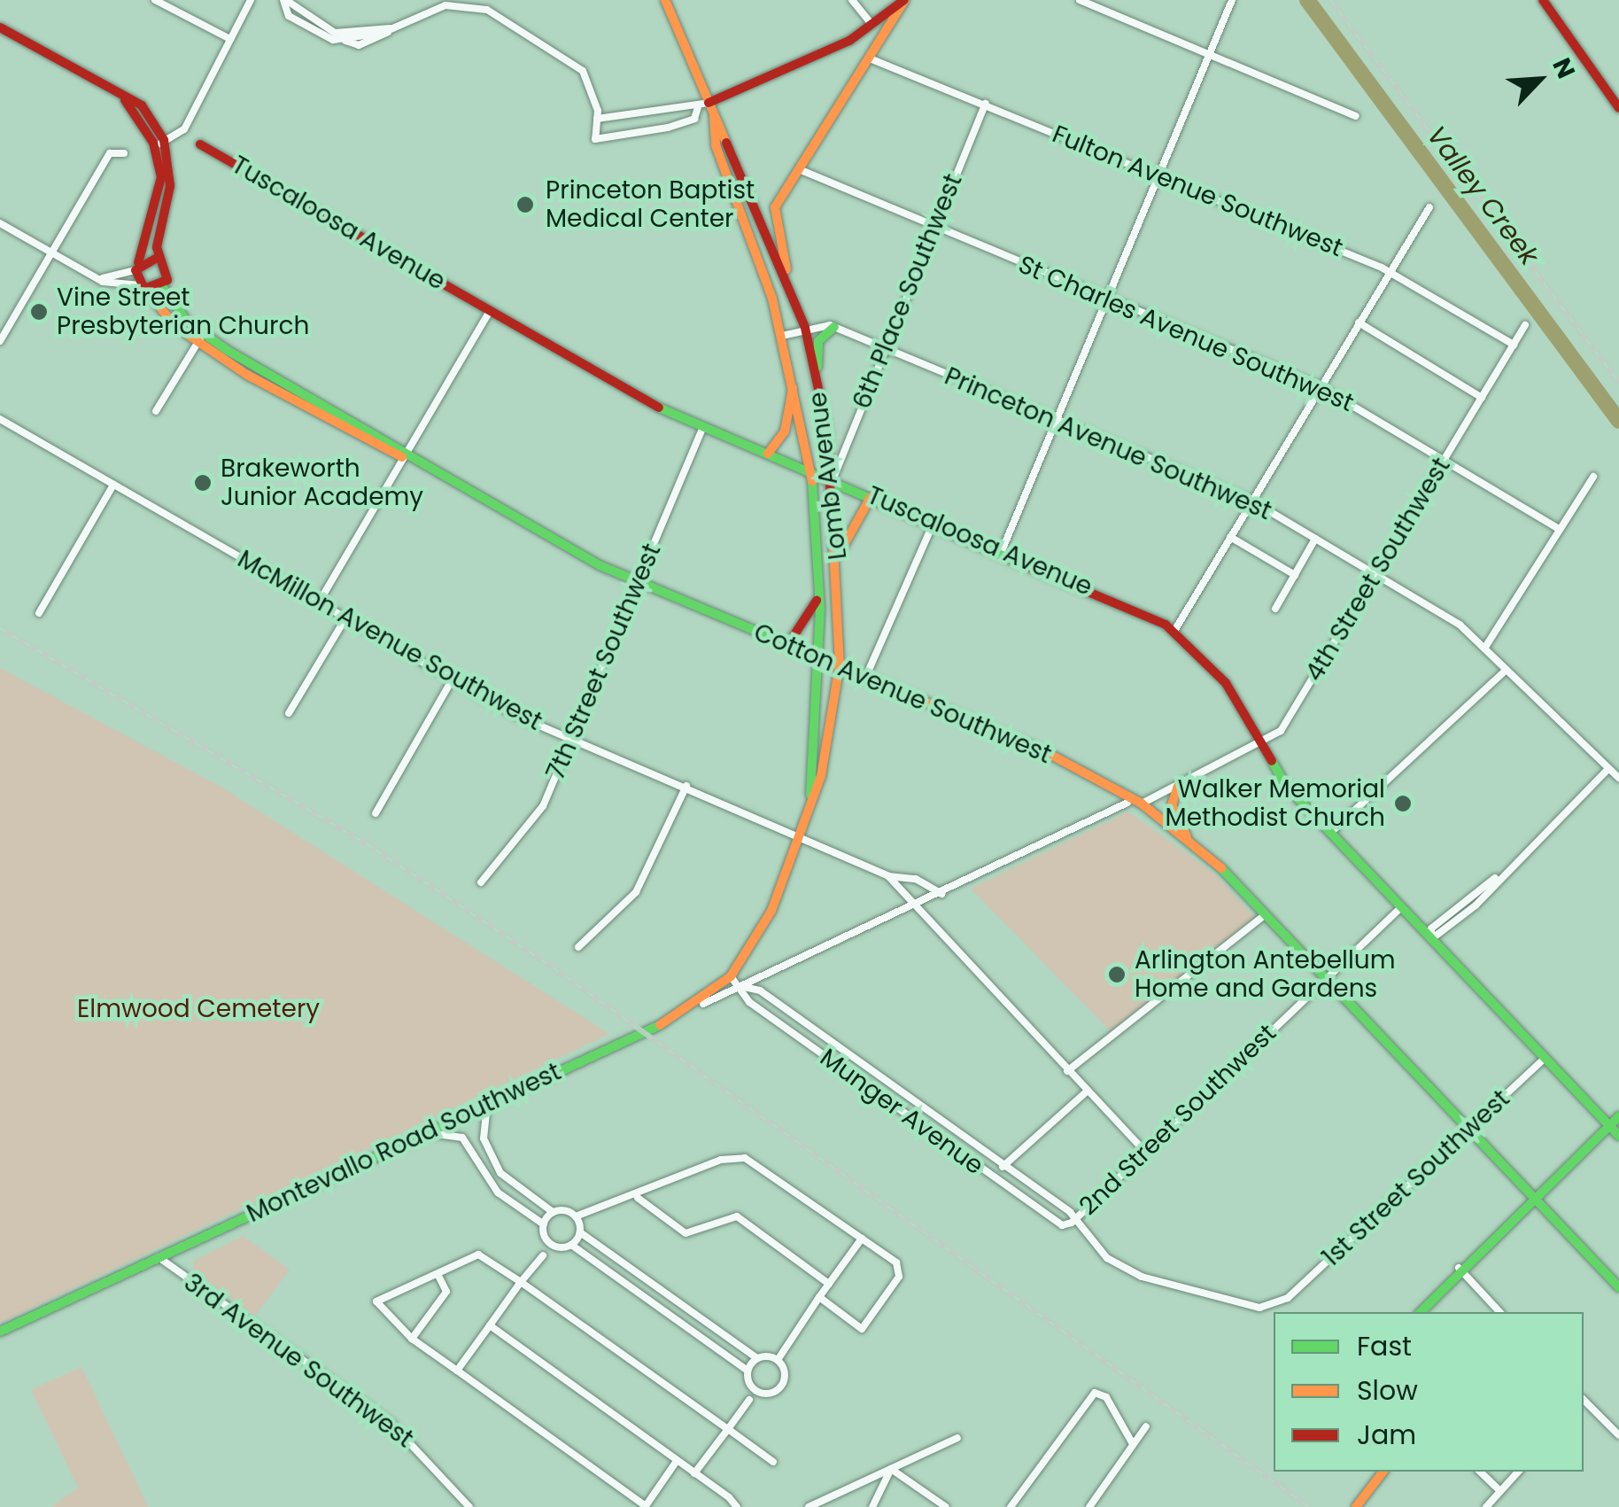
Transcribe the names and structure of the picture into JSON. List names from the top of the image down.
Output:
{
  "streets": {
    "street": [
      "Fulton Avenue Southwest",
      "Tuscaloosa Avenue",
      "6th Place Southwest",
      "St Charles Avenue Southwest",
      "Princeton Avenue Southwest",
      "Lomb Avenue",
      "4th Street Southwest",
      "McMillon Avenue Southwest",
      "7th Street Southwest",
      "Cotton Avenue Southwest",
      "Munger Avenue",
      "2nd Street Southwest",
      "Montevallo Road Southwest",
      "1st Street Southwest",
      "3rd Avenue Southwest"
    ]
  },
  "crossings": [
    ["Fulton Avenue Southwest", "6th Place Southwest"],
    ["Fulton Avenue Southwest", "4th Street Southwest"],
    ["Tuscaloosa Avenue", "6th Place Southwest"],
    ["Tuscaloosa Avenue", "Lomb Avenue"],
    ["Tuscaloosa Avenue", "4th Street Southwest"],
    ["Tuscaloosa Avenue", "7th Street Southwest"],
    ["Tuscaloosa Avenue", "2nd Street Southwest"],
    ["Tuscaloosa Avenue", "1st Street Southwest"],
    ["6th Place Southwest", "St Charles Avenue Southwest"],
    ["6th Place Southwest", "Princeton Avenue Southwest"],
    ["6th Place Southwest", "Lomb Avenue"],
    ["St Charles Avenue Southwest", "4th Street Southwest"],
    ["Princeton Avenue Southwest", "Lomb Avenue"],
    ["Princeton Avenue Southwest", "4th Street Southwest"],
    ["Lomb Avenue", "McMillon Avenue Southwest"],
    ["Lomb Avenue", "Cotton Avenue Southwest"],
    ["Lomb Avenue", "Munger Avenue"],
    ["Lomb Avenue", "Montevallo Road Southwest"],
    ["4th Street Southwest", "Cotton Avenue Southwest"],
    ["McMillon Avenue Southwest", "7th Street Southwest"],
    ["McMillon Avenue Southwest", "2nd Street Southwest"],
    ["7th Street Southwest", "Cotton Avenue Southwest"],
    ["Munger Avenue", "2nd Street Southwest"],
    ["Munger Avenue", "1st Street Southwest"],
    ["Montevallo Road Southwest", "3rd Avenue Southwest"]
  ],
  "water": ["Valley Creek"],
  "parks": ["Elmwood Cemetery"],
  "places": [
    "Princeton Baptist Medical Center",
    "Vine Street Presbyterian Church",
    "Brakeworth Junior Academy",
    "Walker Memorial Methodist Church",
    "Arlington Antebellum Home and Gardens"
  ],
  "legend": ["Fast", "Slow", "Jam"],
  "north": "top right"
}
